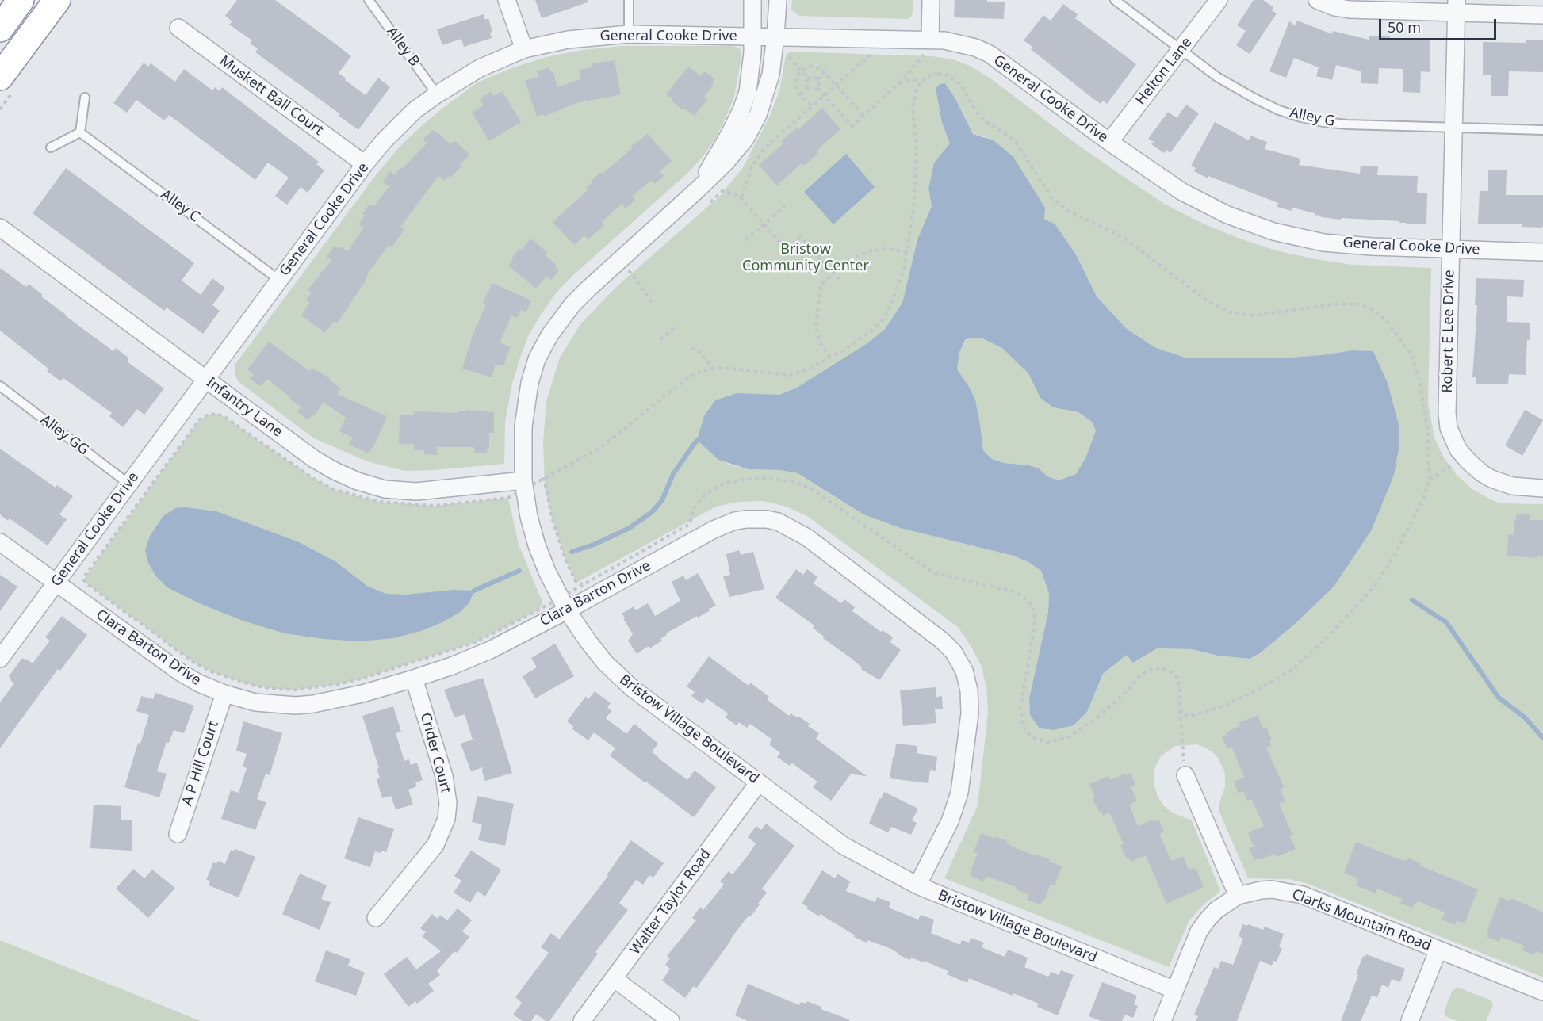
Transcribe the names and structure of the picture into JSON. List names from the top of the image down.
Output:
{
  "streets": {
    "street": [
      "General Cooke Drive",
      "Helton Lane",
      "Muskett Ball Court",
      "Robert E Lee Drive",
      "Infantry Lane",
      "Clara Barton Drive",
      "Bristow Village Boulevard",
      "Crider Court",
      "A P Hill Court",
      "Walter Taylor Road",
      "Clarks Mountain Road"
    ],
    "lane": [
      "Alley B",
      "Alley G",
      "Alley C",
      "Alley GG"
    ]
  },
  "crossings": [
    ["General Cooke Drive", "Alley B"],
    ["General Cooke Drive", "Helton Lane"],
    ["General Cooke Drive", "Muskett Ball Court"],
    ["General Cooke Drive", "Alley C"],
    ["General Cooke Drive", "Robert E Lee Drive"],
    ["General Cooke Drive", "Infantry Lane"],
    ["General Cooke Drive", "Alley GG"],
    ["General Cooke Drive", "Clara Barton Drive"],
    ["General Cooke Drive", "Bristow Village Boulevard"],
    ["Helton Lane", "Alley G"],
    ["Alley G", "Robert E Lee Drive"],
    ["Infantry Lane", "Bristow Village Boulevard"],
    ["Clara Barton Drive", "Bristow Village Boulevard"],
    ["Clara Barton Drive", "Crider Court"],
    ["Clara Barton Drive", "A P Hill Court"],
    ["Bristow Village Boulevard", "Walter Taylor Road"],
    ["Bristow Village Boulevard", "Clarks Mountain Road"]
  ],
  "parks": ["Bristow Community Center"],
  "scale_bar": "50 m"
}
